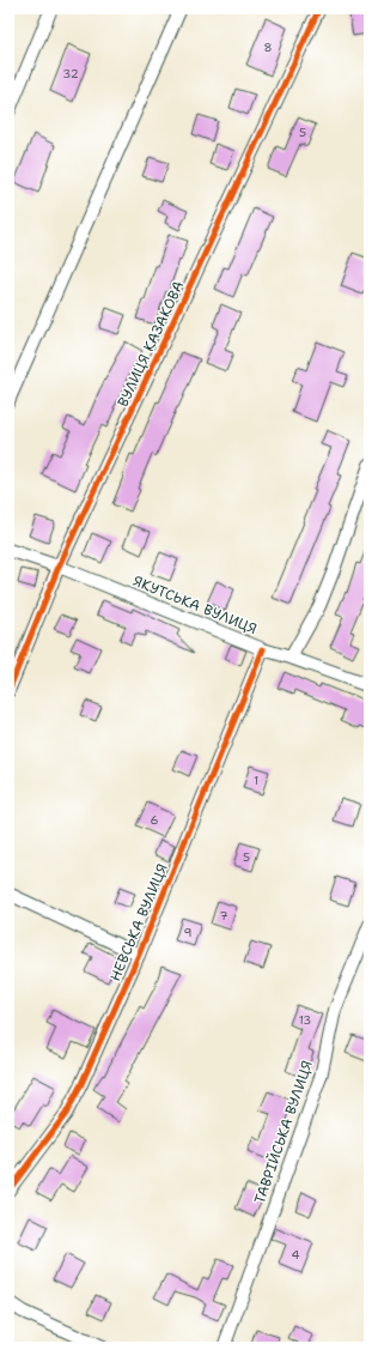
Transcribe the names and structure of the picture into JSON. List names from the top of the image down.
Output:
{
  "streets": {
    "street": [
      "ВУЛИЦЯ КАЗАКОВА",
      "ЯКУТСЬКА ВУЛИЦЯ",
      "НЕВСЬКА ВУЛИЦЯ",
      "ТАВРІЙСЬКА ВУЛИЦЯ"
    ]
  },
  "crossings": [
    ["ВУЛИЦЯ КАЗАКОВА", "ЯКУТСЬКА ВУЛИЦЯ"],
    ["ЯКУТСЬКА ВУЛИЦЯ", "НЕВСЬКА ВУЛИЦЯ"]
  ],
  "house_numbers": [
    "8",
    "32",
    "5",
    "1",
    "6",
    "5",
    "7",
    "9",
    "13",
    "4"
  ]
}
